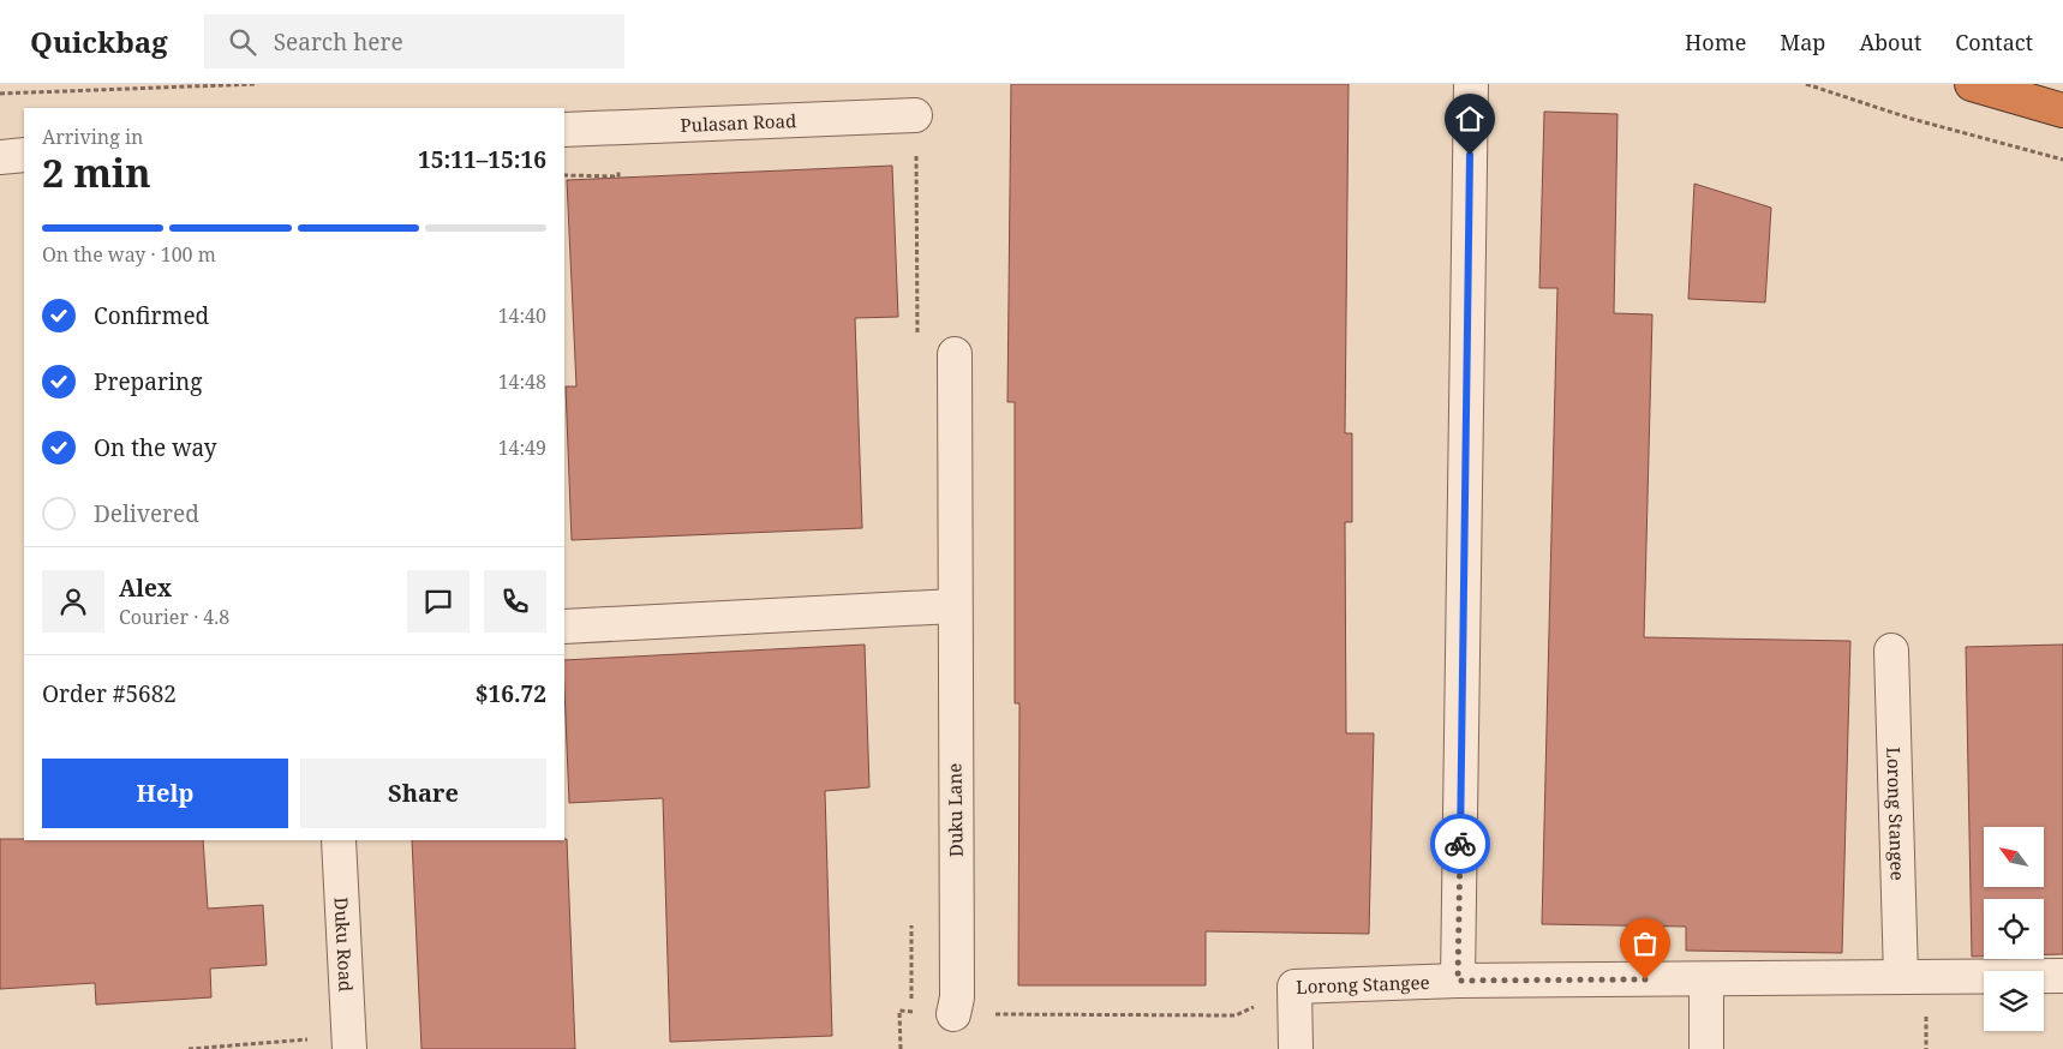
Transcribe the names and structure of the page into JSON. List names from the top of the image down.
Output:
{
  "streets": {
    "street": [
      "Pulasan Road",
      "Duku Lane",
      "Lorong Stangee",
      "Duku Road"
    ]
  },
  "north": "top left",
  "page": {
    "header": "Quickbag",
    "search": "Search here",
    "nav": [
      "Home",
      "Map",
      "About",
      "Contact"
    ],
    "heading": ["2 min", "Arriving in", "15:11–15:16"],
    "panel": [
      "Alex",
      "Courier · 4.8",
      "Order #5682",
      "$16.72"
    ],
    "bar": "On the way · 100 m",
    "list": [
      ["Confirmed", "14:40"],
      ["Preparing", "14:48"],
      ["On the way", "14:49"],
      "Delivered"
    ],
    "buttons": ["Help", "Share"]
  }
}
